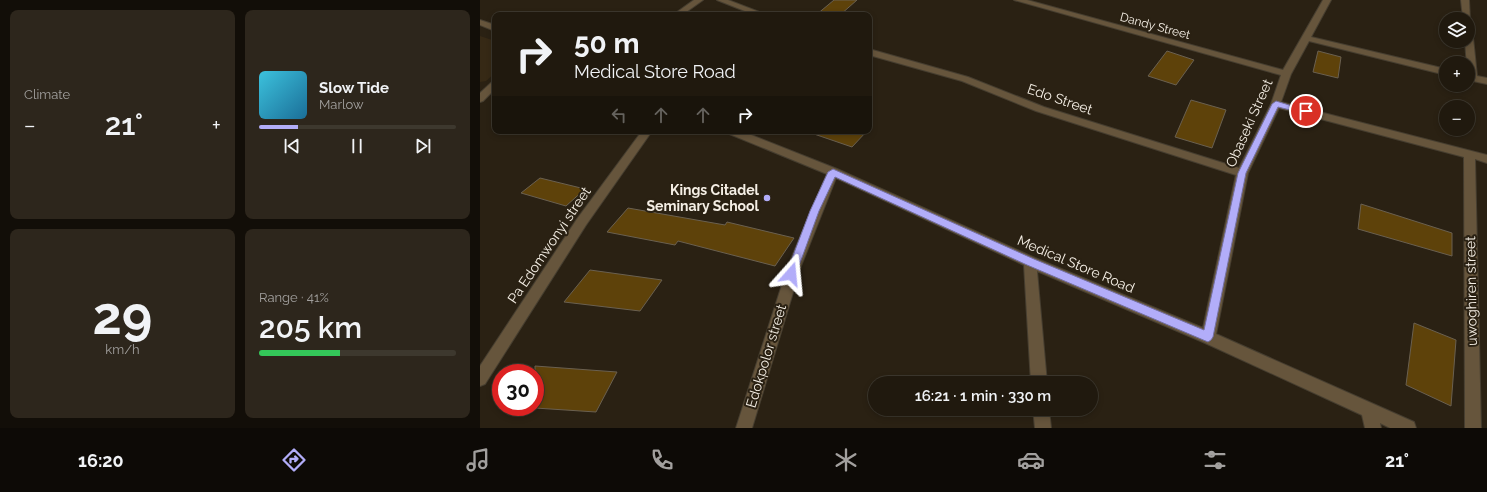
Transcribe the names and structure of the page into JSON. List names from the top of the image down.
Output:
{
  "streets": {
    "street": [
      "Dandy Street",
      "Edo Street",
      "Obaseki Street",
      "Pa Edomwonyi street",
      "Medical Store Road",
      "uwoghiren street",
      "Edokpolor street"
    ]
  },
  "crossings": [
    ["Dandy Street", "Obaseki Street"],
    ["Edo Street", "Obaseki Street"],
    ["Obaseki Street", "Medical Store Road"],
    ["Medical Store Road", "Edokpolor street"]
  ],
  "places": ["Kings Citadel Seminary School"],
  "page": {
    "tile": [
      "Climate",
      ["29", "km/h"],
      ["Range · 41%", "205 km"]
    ],
    "map_buttons": ["+", "−"],
    "turn": ["50 m", "Medical Store Road"],
    "song": ["Slow Tide", "Marlow"],
    "heat": ["−", "21°", "+"],
    "limit": "30",
    "trip": "16:21 · 1 min · 330 m",
    "tabs": ["16:20", "21°"]
  }
}
